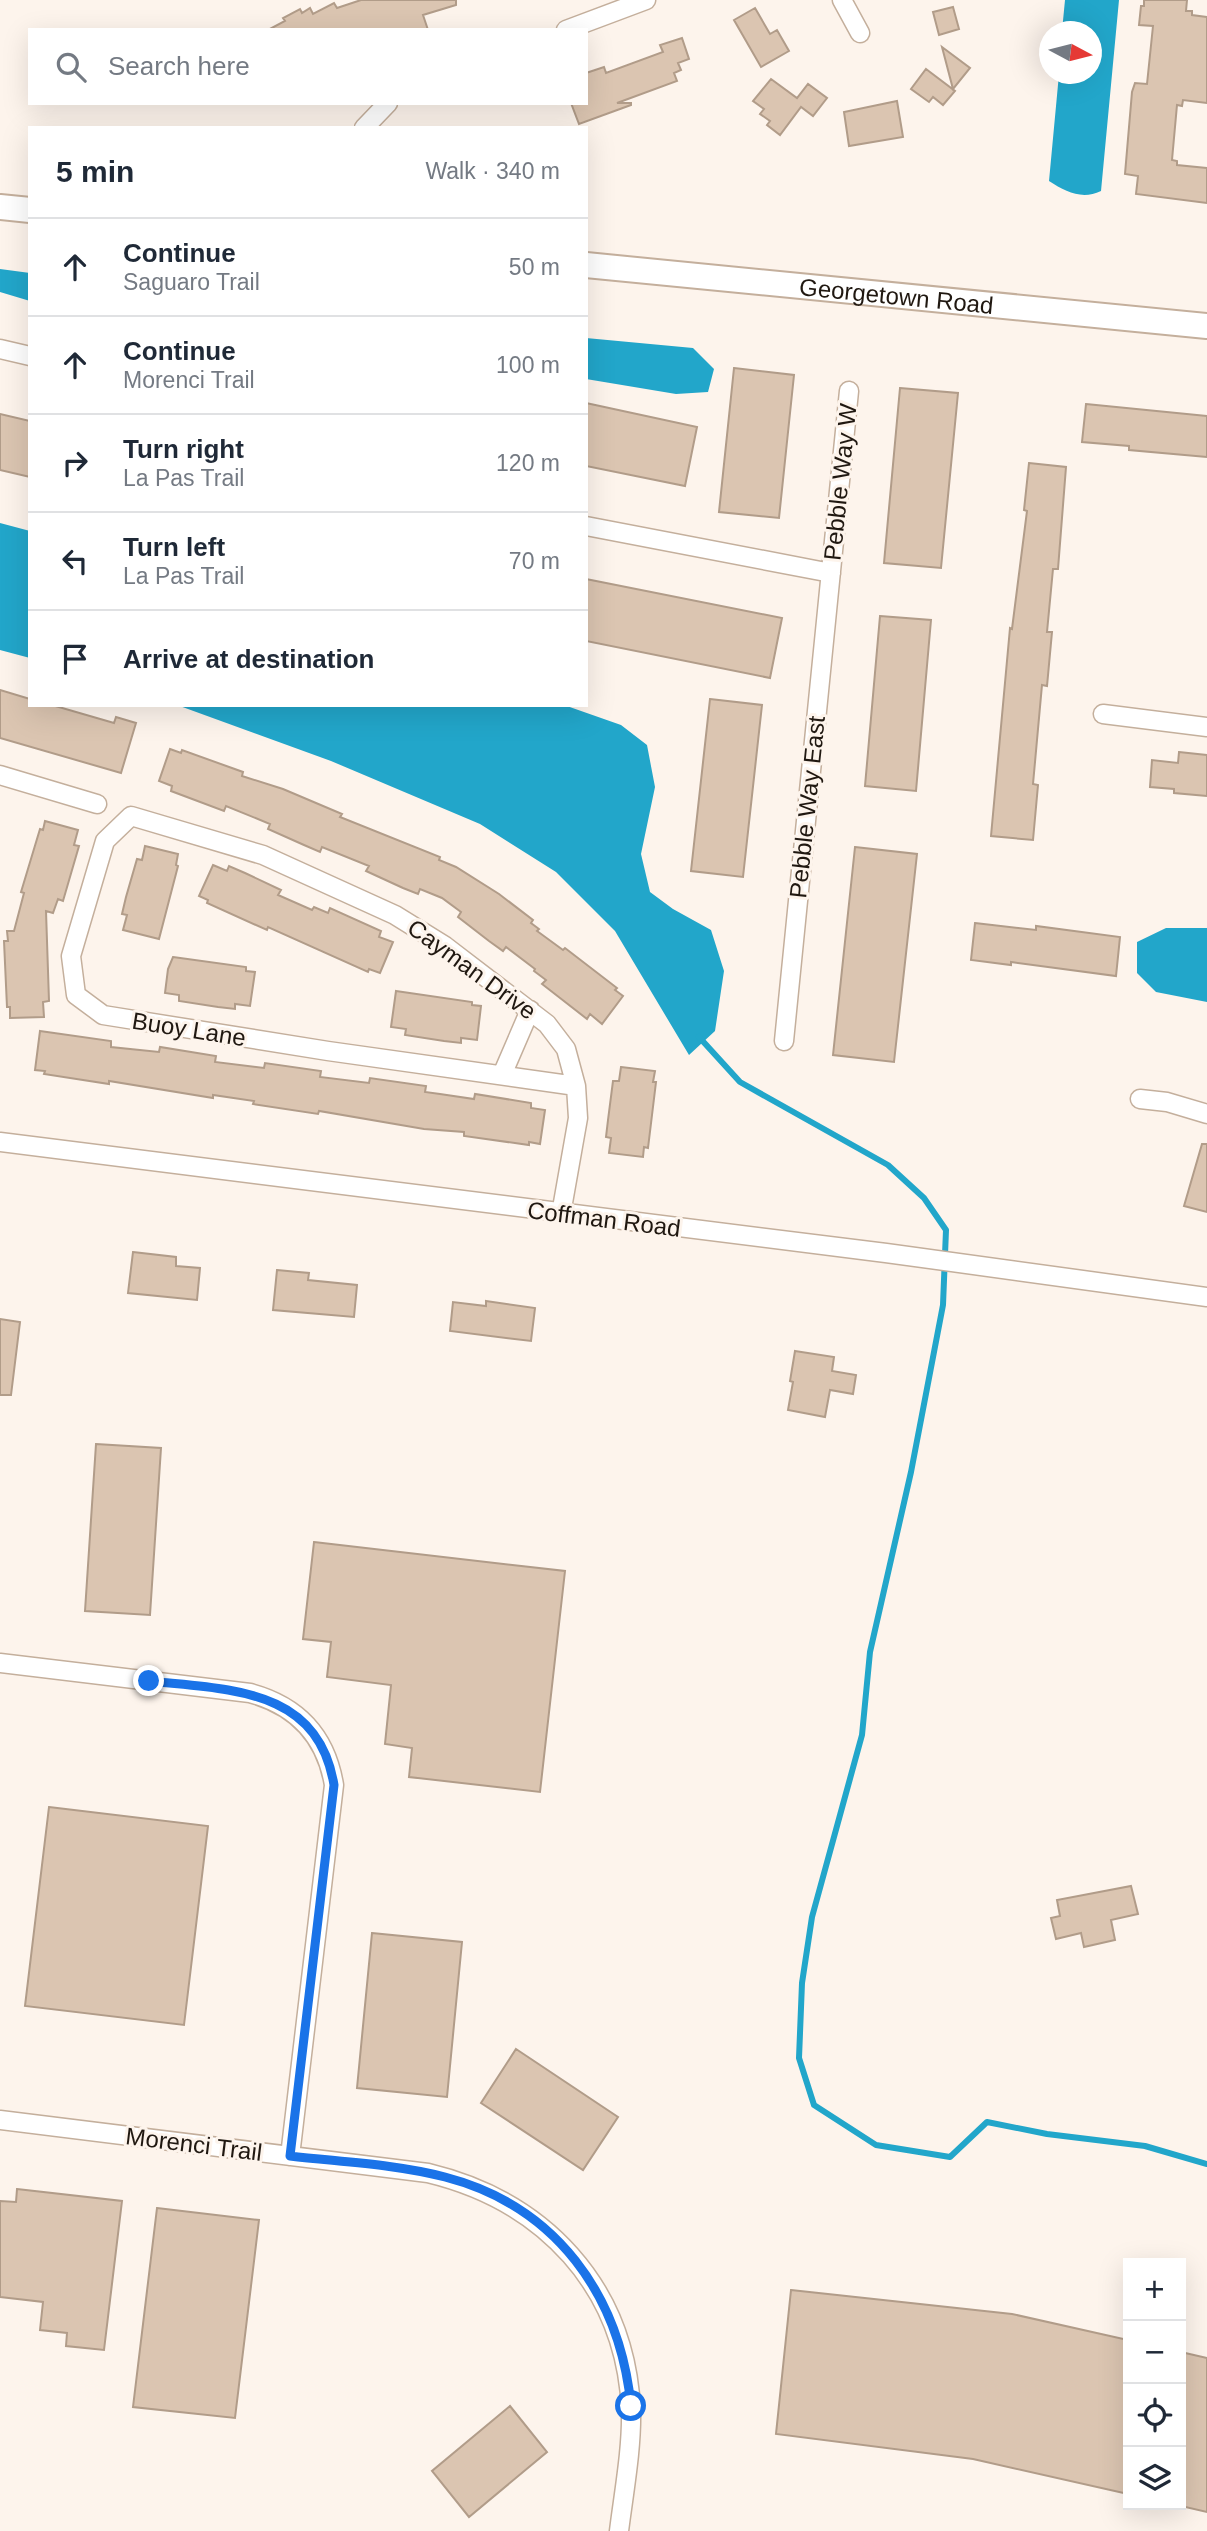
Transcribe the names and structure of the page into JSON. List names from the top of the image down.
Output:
{
  "streets": {
    "main road": ["Georgetown Road"],
    "street": [
      "Pebble Way W",
      "Pebble Way East",
      "Cayman Drive",
      "Buoy Lane",
      "Coffman Road",
      "Morenci Trail"
    ]
  },
  "crossings": [
    ["Pebble Way W", "Pebble Way East"],
    ["Cayman Drive", "Buoy Lane"],
    ["Cayman Drive", "Coffman Road"]
  ],
  "north": "right",
  "page": {
    "search": "Search here",
    "heading": ["5 min", "Walk · 340 m"],
    "list": [
      ["Continue", "Saguaro Trail", "50 m"],
      ["Continue", "Morenci Trail", "100 m"],
      ["Turn right", "La Pas Trail", "120 m"],
      ["Turn left", "La Pas Trail", "70 m"],
      "Arrive at destination"
    ],
    "map_buttons": ["+", "−"]
  }
}
